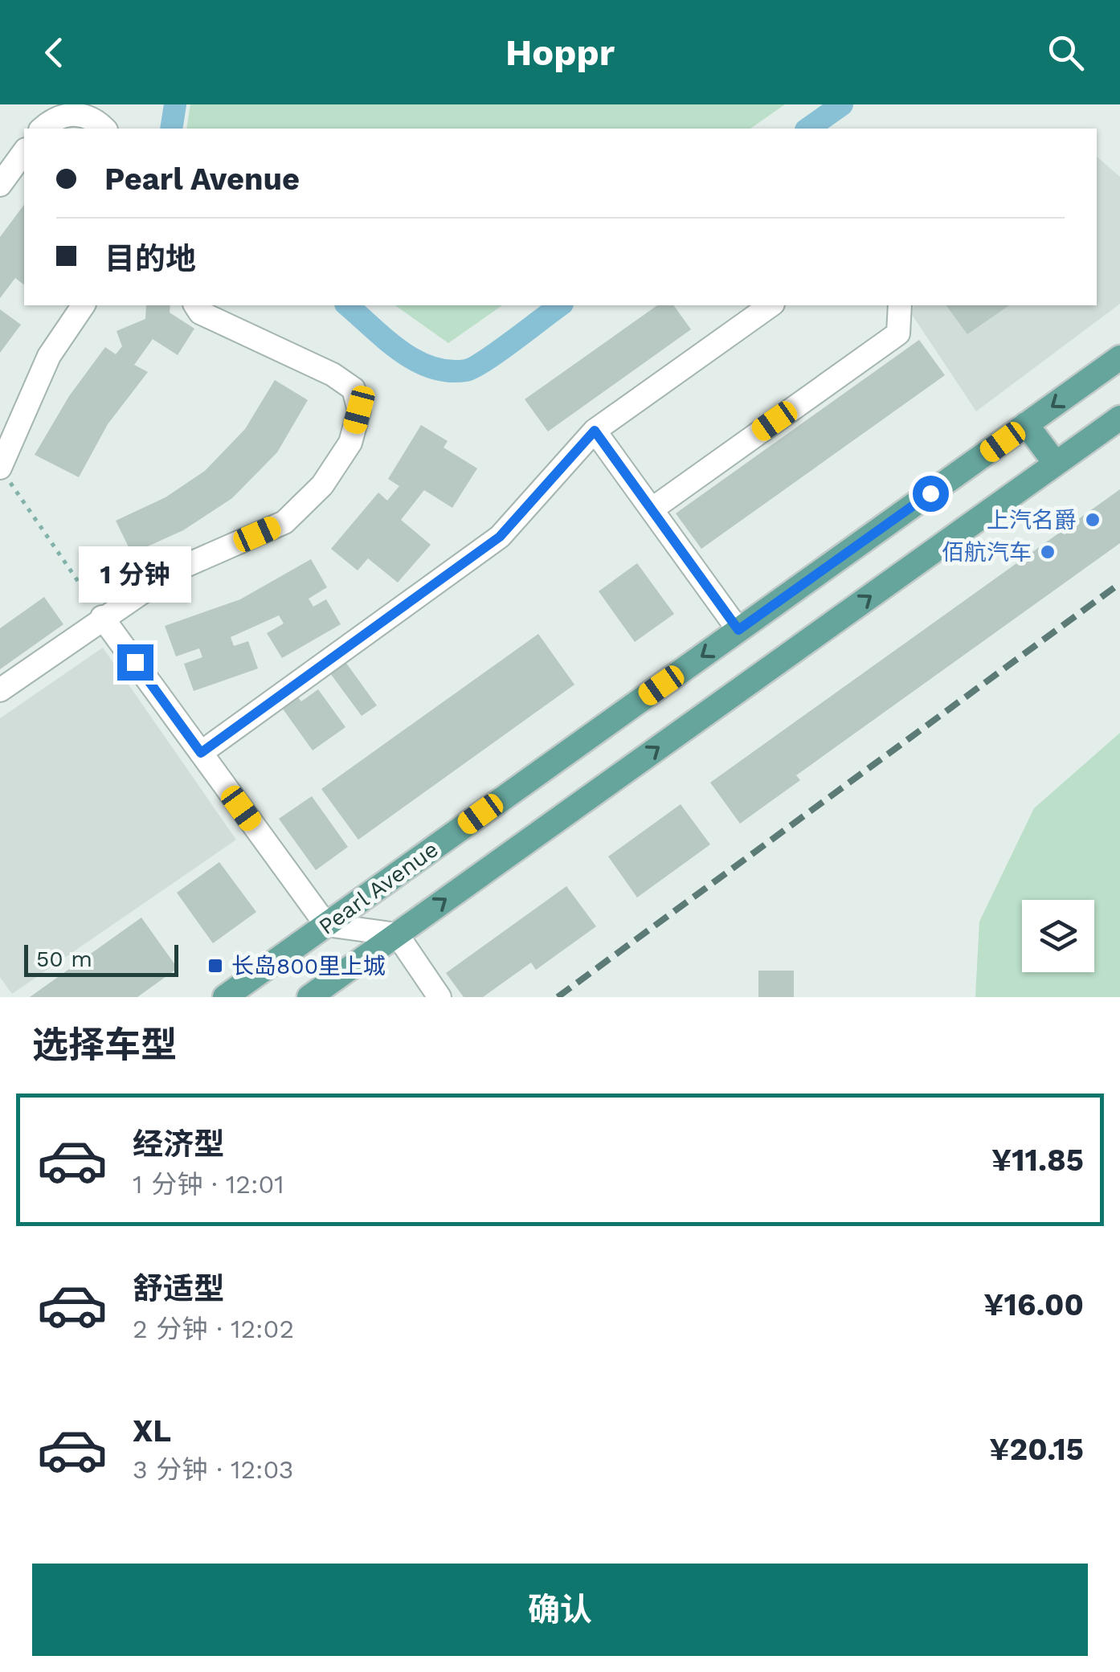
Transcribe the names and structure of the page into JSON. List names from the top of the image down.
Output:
{
  "streets": {
    "main road": ["Pearl Avenue"]
  },
  "places": {
    "other": ["上汽名爵", "佰航汽车"],
    "transit": ["长岛800里上城"]
  },
  "scale_bar": "50 m",
  "page": {
    "header": "Hoppr",
    "banner": ["Pearl Avenue", "目的地"],
    "bubble": "1 分钟",
    "scale": "50 m",
    "heading": "选择车型",
    "list": [
      {
        "name": "经济型",
        "note": "1 分钟 · 12:01",
        "value": "¥11.85"
      },
      {
        "name": "舒适型",
        "note": "2 分钟 · 12:02",
        "value": "¥16.00"
      },
      {
        "name": "XL",
        "note": "3 分钟 · 12:03",
        "value": "¥20.15"
      }
    ],
    "buttons": "确认"
  }
}
